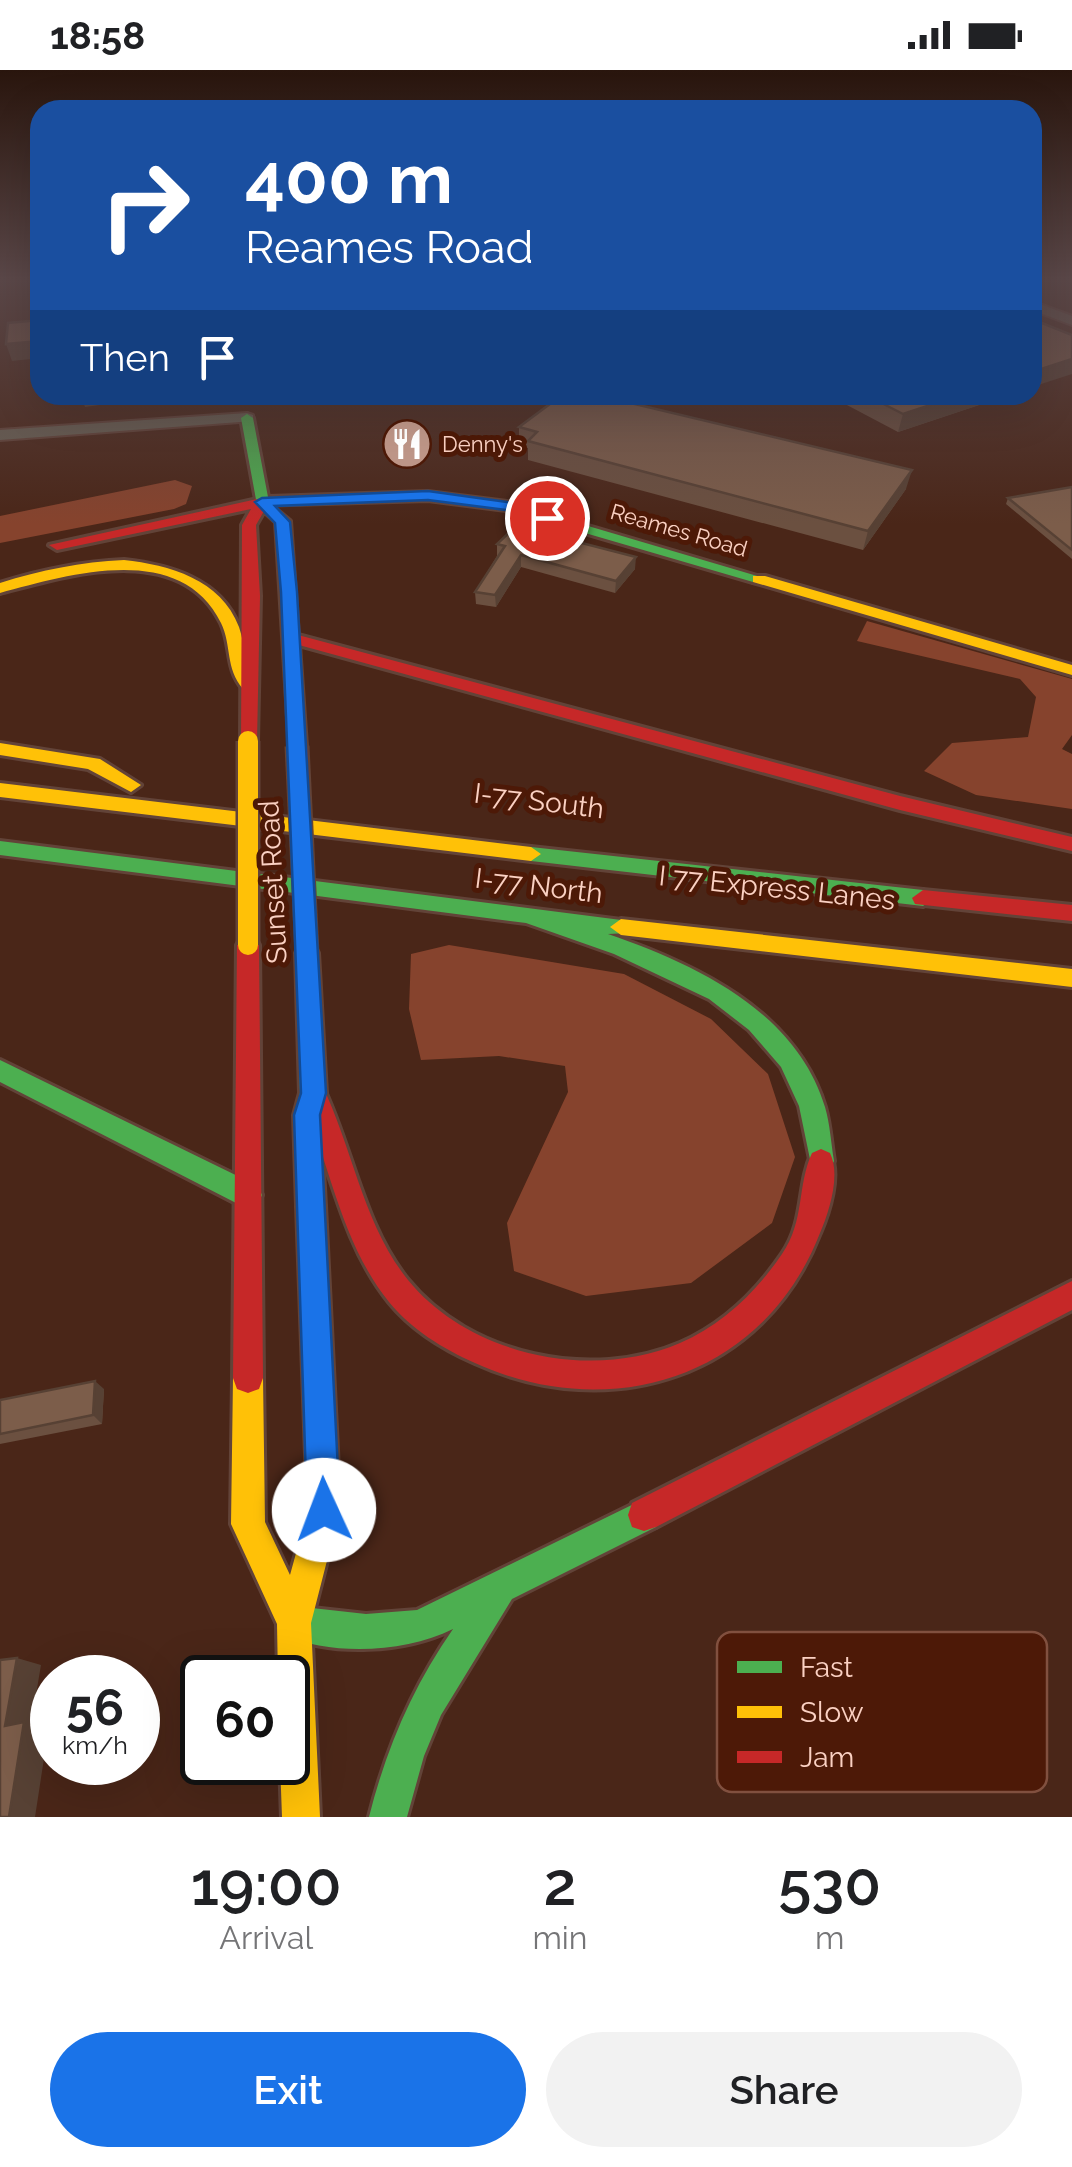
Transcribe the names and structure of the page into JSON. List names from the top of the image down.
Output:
{
  "streets": {
    "main road": [
      "Reames Road",
      "I-77 South",
      "Sunset Road",
      "I-77 North",
      "I 77 Express Lanes"
    ]
  },
  "crossings": [
    ["Reames Road", "Sunset Road"]
  ],
  "places": {
    "restaurant": ["Denny's"]
  },
  "legend": ["Fast", "Slow", "Jam"],
  "page": {
    "status": "18:58",
    "turn": ["400 m", "Reames Road"],
    "then": "Then",
    "speed": "56 km/h",
    "limit": "60",
    "eta": [
      "19:00",
      "Arrival",
      "2",
      "min",
      "530",
      "m"
    ],
    "buttons": ["Exit", "Share"]
  }
}
